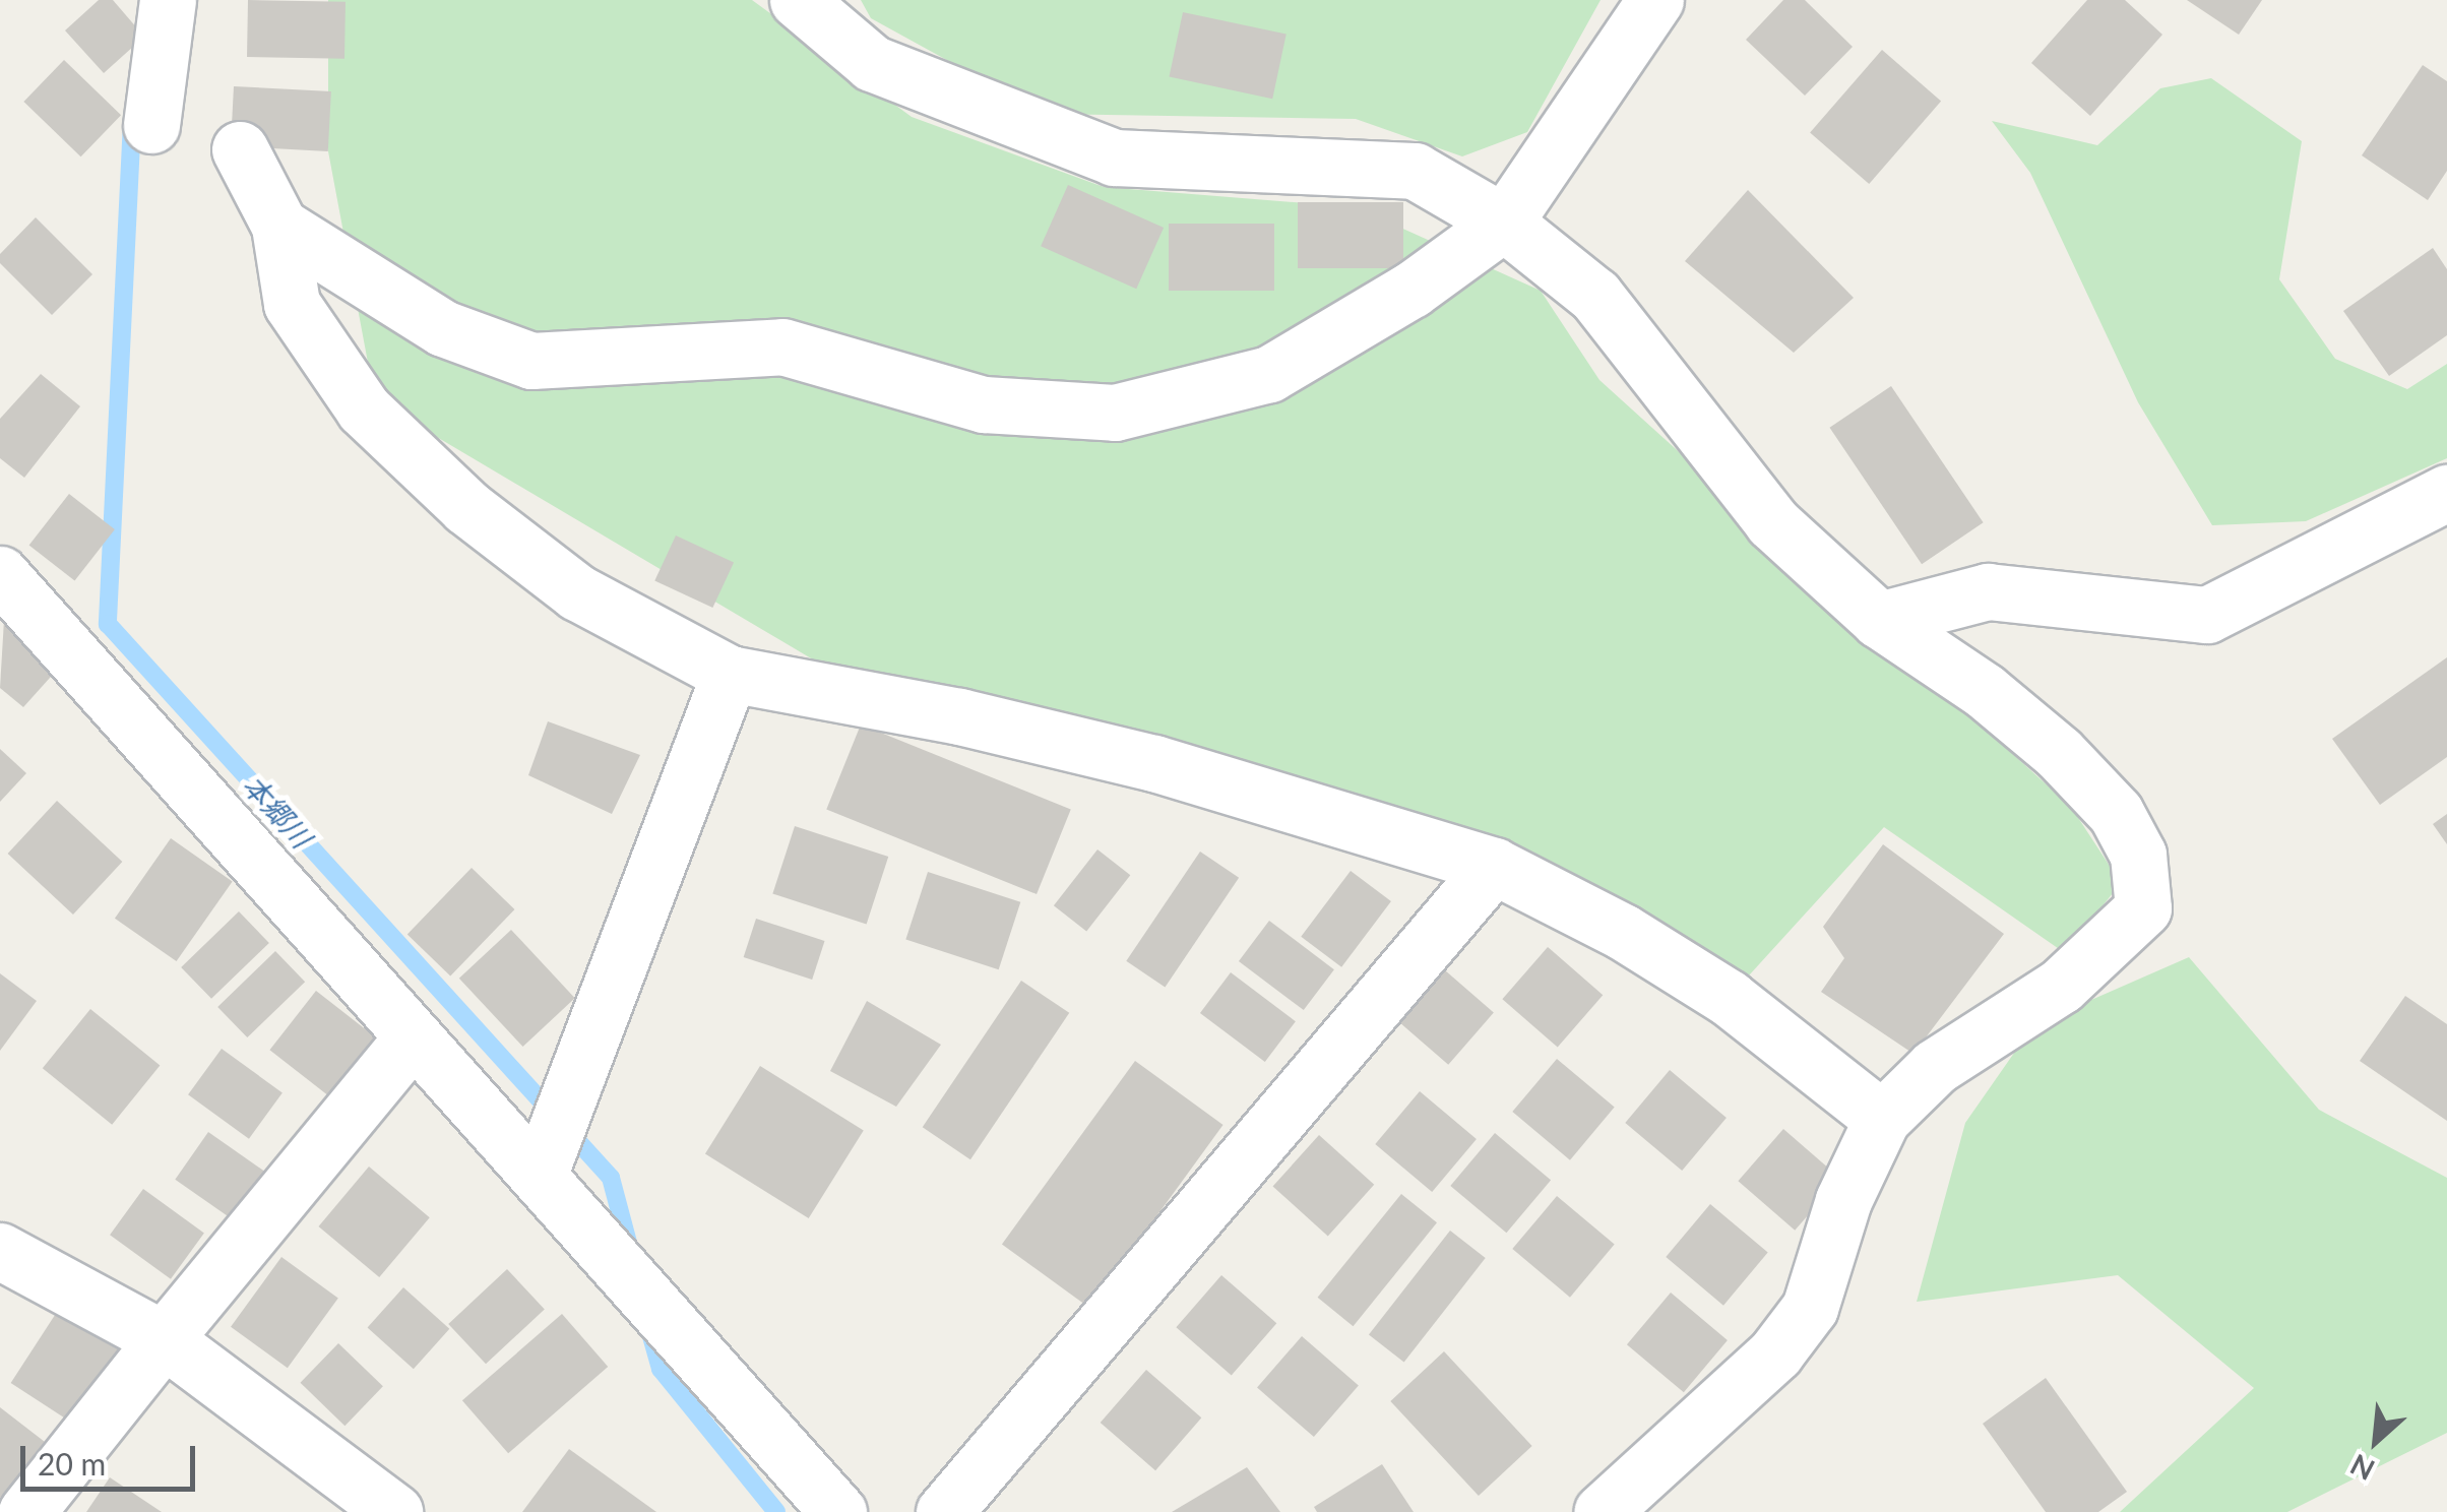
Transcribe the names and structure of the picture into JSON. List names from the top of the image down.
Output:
{
  "water": ["本郷川"],
  "scale_bar": "20 m",
  "north": "bottom left"
}
